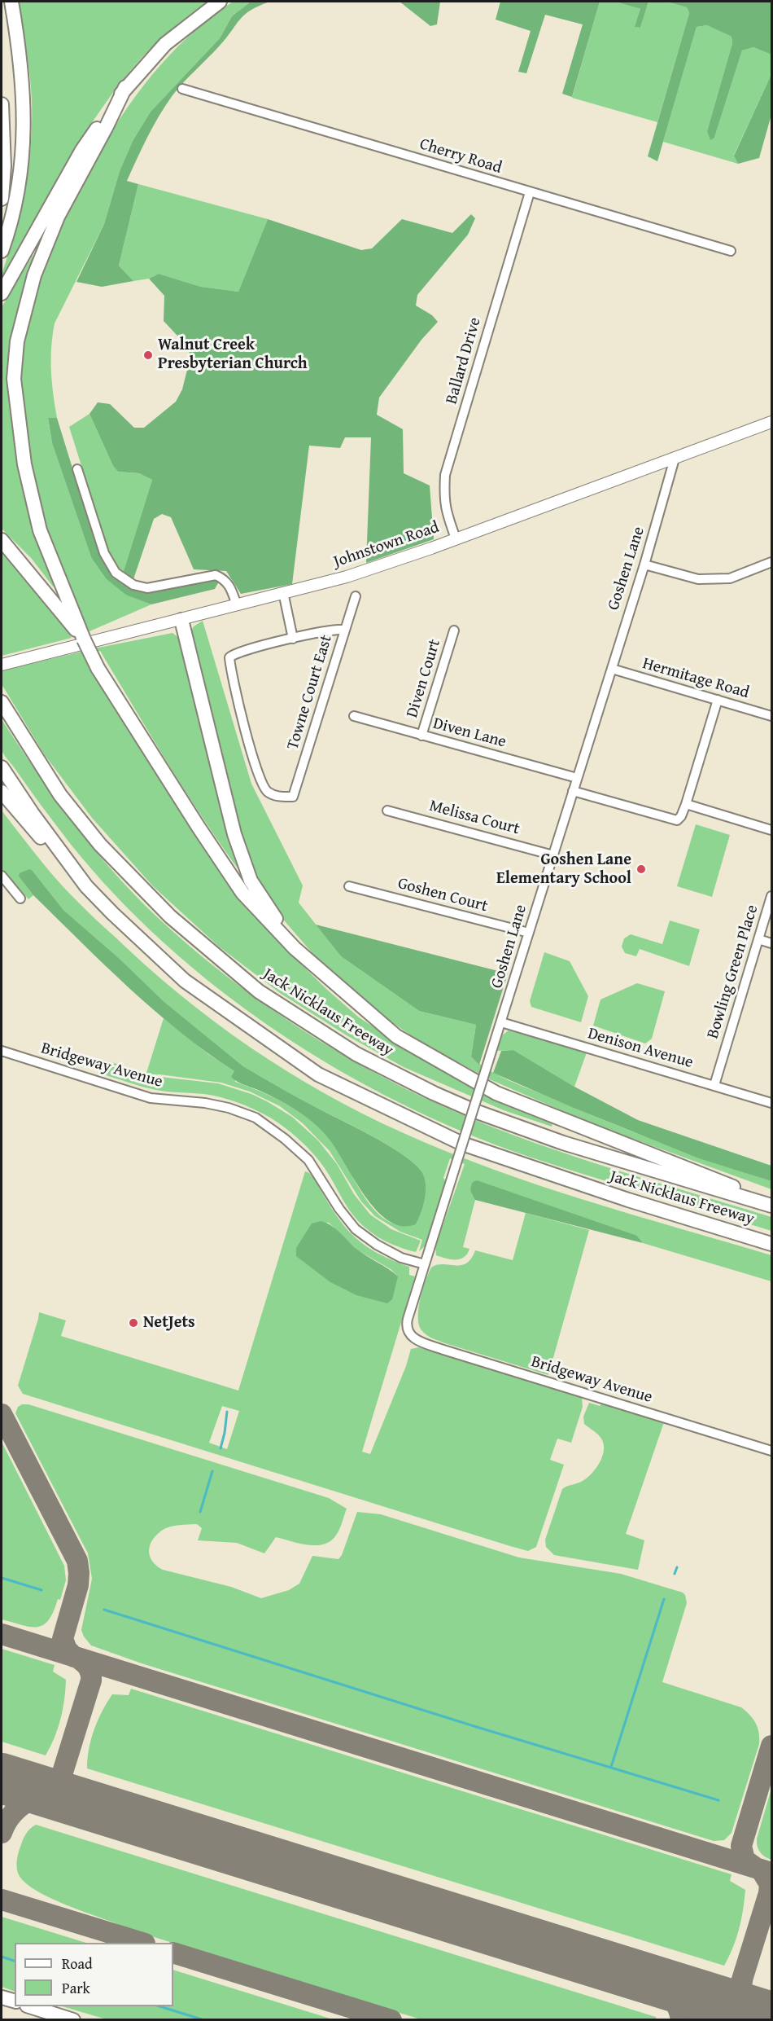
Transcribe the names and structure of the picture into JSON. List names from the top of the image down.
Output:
{
  "streets": {
    "highway": ["Jack Nicklaus Freeway"],
    "main road": ["Johnstown Road"],
    "street": [
      "Cherry Road",
      "Ballard Drive",
      "Goshen Lane",
      "Diven Court",
      "Hermitage Road",
      "Towne Court East",
      "Diven Lane",
      "Melissa Court",
      "Goshen Court",
      "Bowling Green Place",
      "Denison Avenue",
      "Bridgeway Avenue"
    ]
  },
  "crossings": [
    ["Cherry Road", "Ballard Drive"],
    ["Ballard Drive", "Johnstown Road"],
    ["Johnstown Road", "Goshen Lane"],
    ["Goshen Lane", "Hermitage Road"],
    ["Goshen Lane", "Diven Lane"],
    ["Goshen Lane", "Melissa Court"],
    ["Goshen Lane", "Goshen Court"],
    ["Goshen Lane", "Denison Avenue"],
    ["Goshen Lane", "Bridgeway Avenue"],
    ["Diven Court", "Diven Lane"],
    ["Bowling Green Place", "Denison Avenue"]
  ],
  "places": ["Walnut Creek Presbyterian Church", "Goshen Lane Elementary School", "NetJets"],
  "legend": ["Road", "Park"]
}
